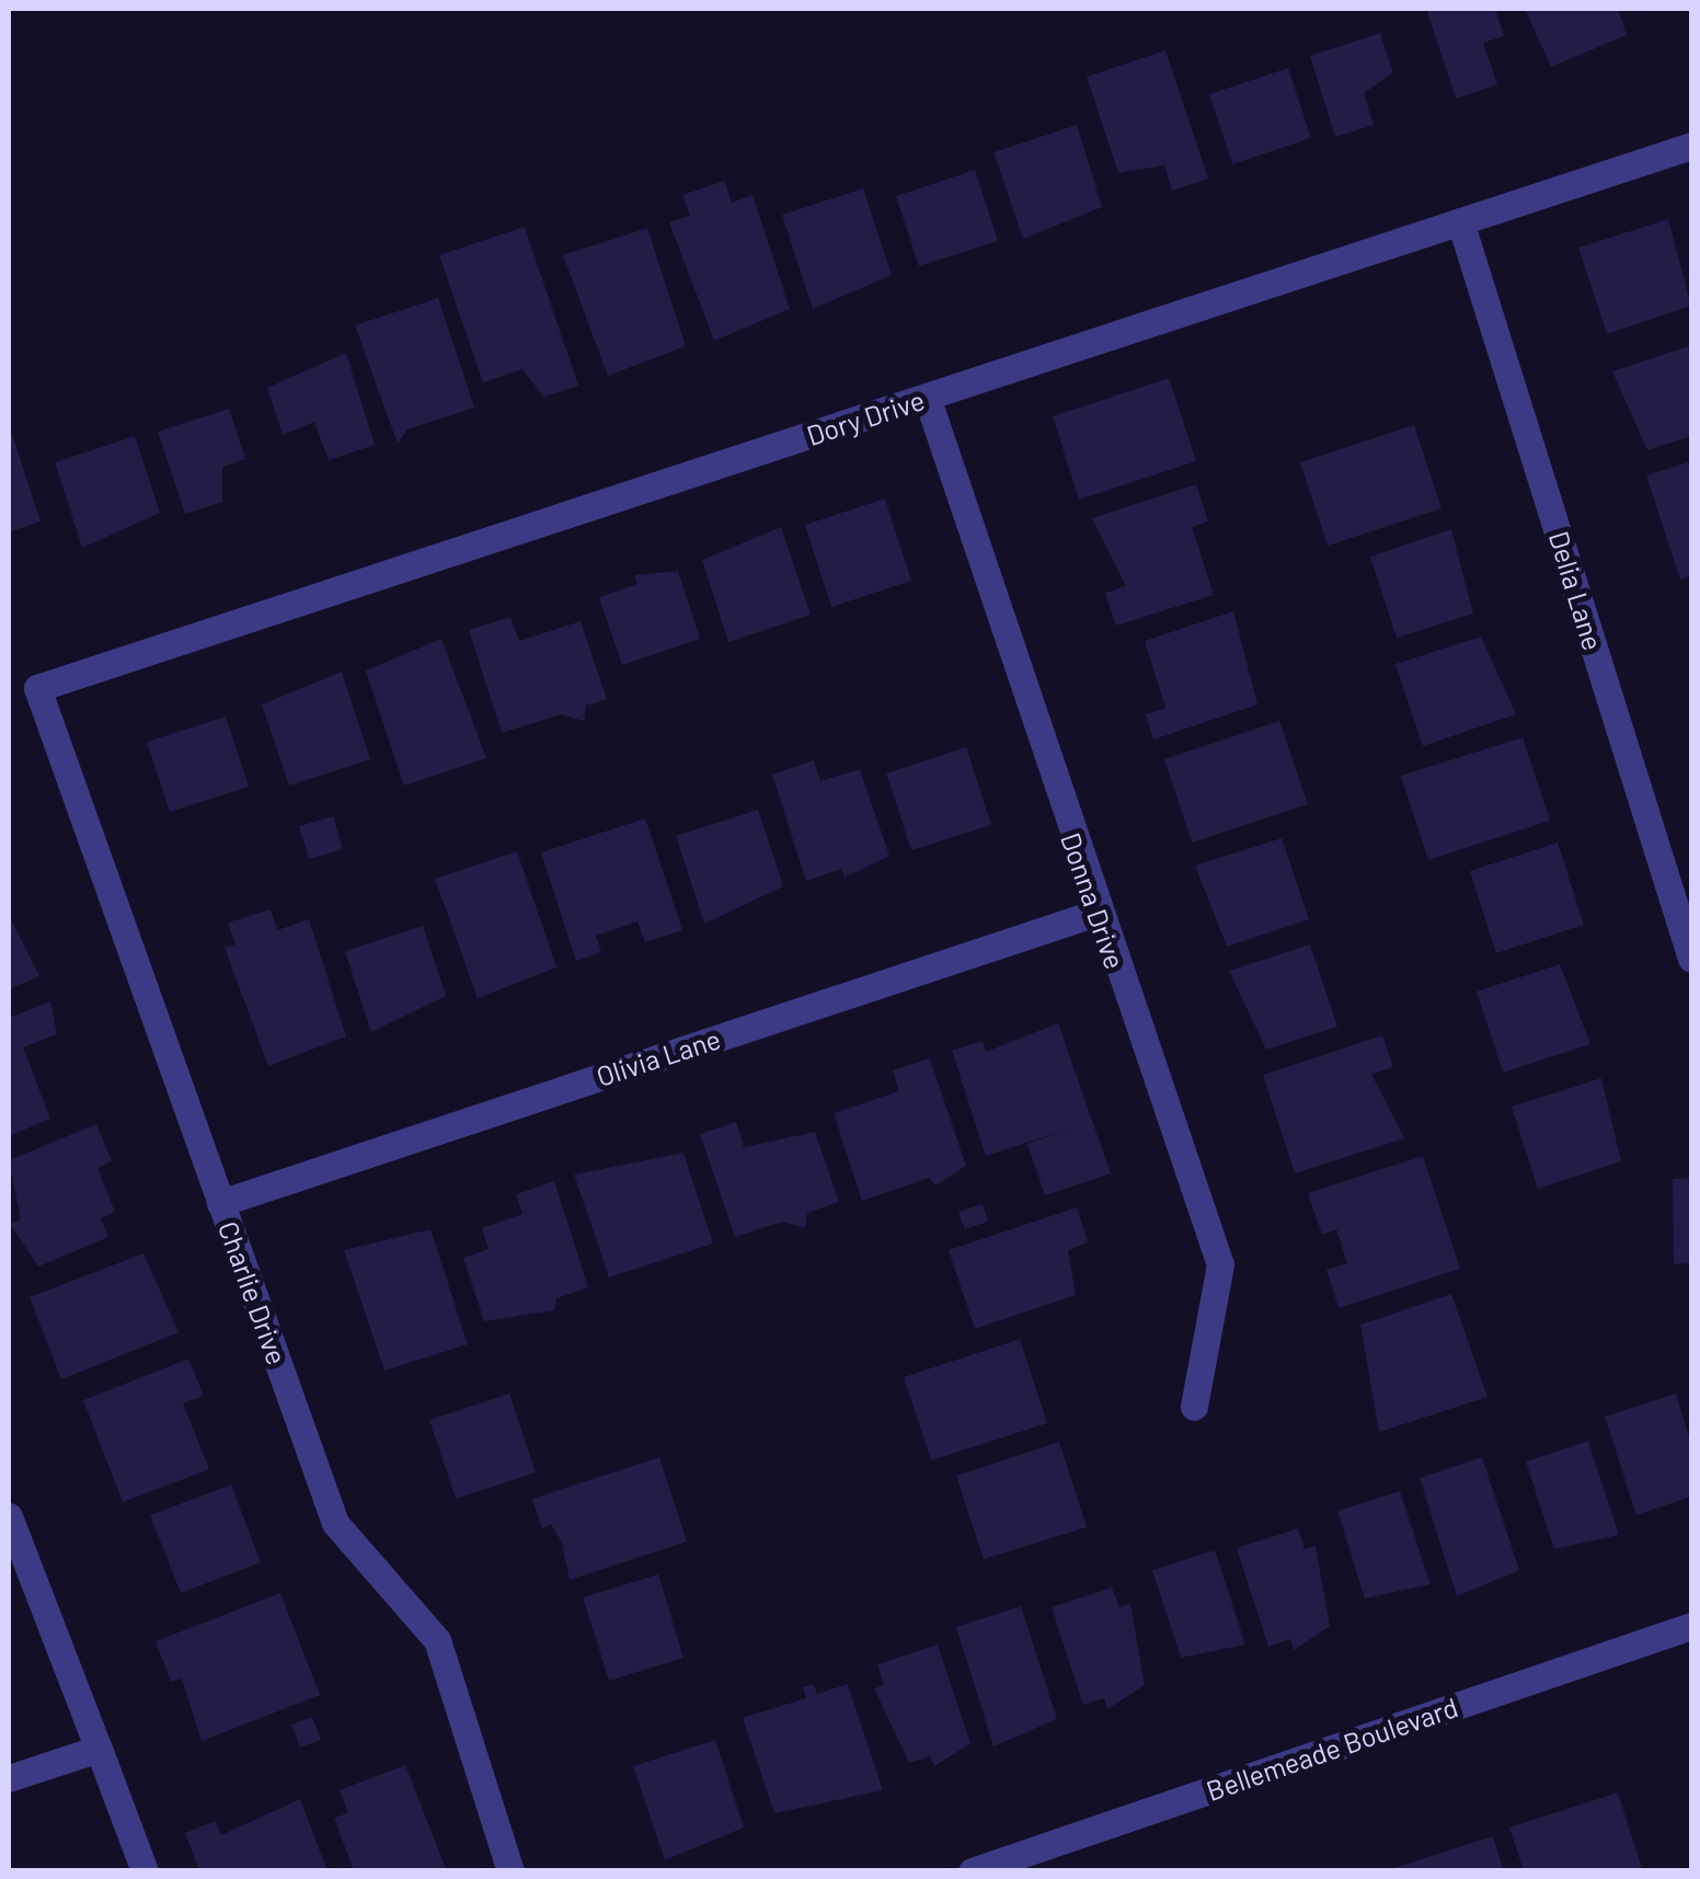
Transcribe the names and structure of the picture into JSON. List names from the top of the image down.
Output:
{
  "streets": {
    "street": [
      "Dory Drive",
      "Delia Lane",
      "Donna Drive",
      "Olivia Lane",
      "Charlie Drive",
      "Bellemeade Boulevard"
    ]
  },
  "crossings": [
    ["Dory Drive", "Delia Lane"],
    ["Dory Drive", "Donna Drive"],
    ["Dory Drive", "Charlie Drive"],
    ["Donna Drive", "Olivia Lane"],
    ["Olivia Lane", "Charlie Drive"]
  ]
}
